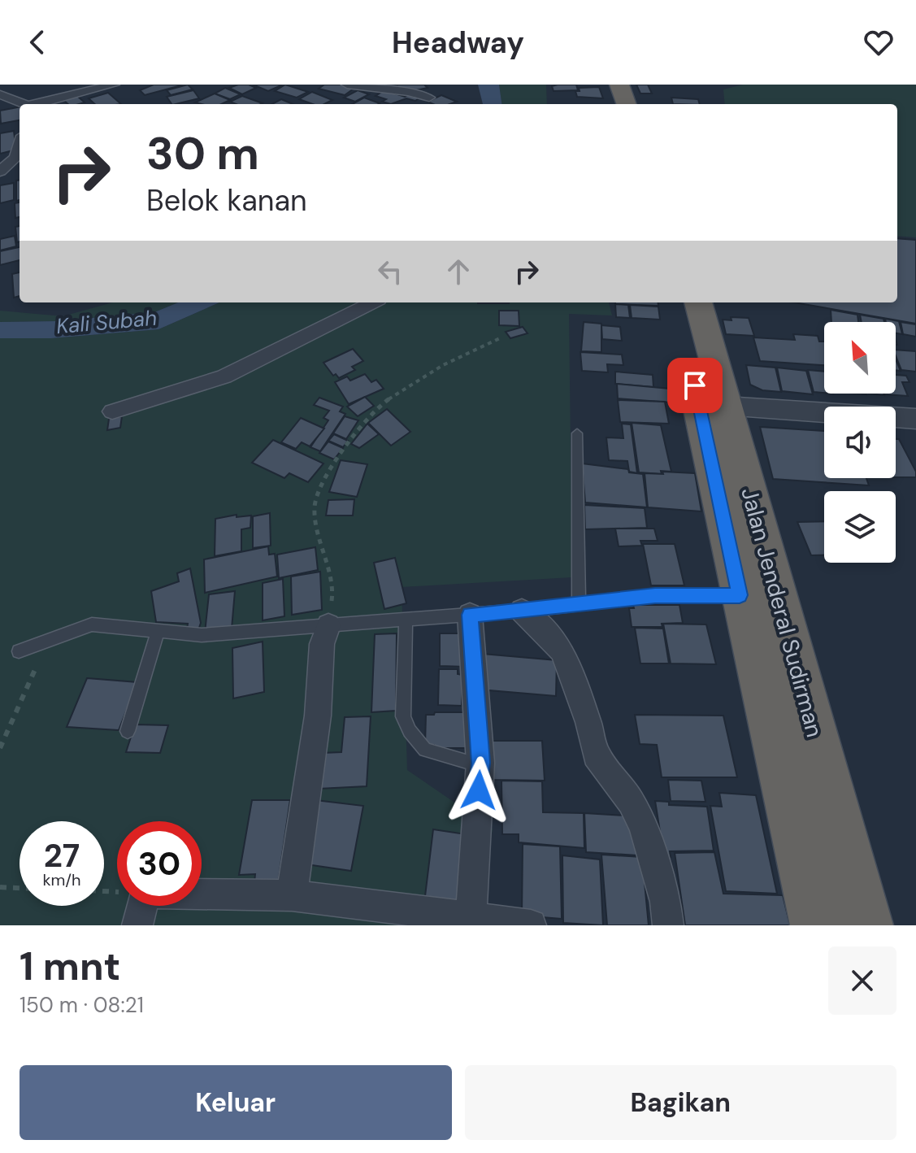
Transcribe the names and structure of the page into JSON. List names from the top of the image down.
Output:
{
  "streets": {
    "highway": ["Jalan Jenderal Sudirman"]
  },
  "water": ["Kali Subah"],
  "north": "top left",
  "page": {
    "header": "Headway",
    "turn": ["30 m", "Belok kanan"],
    "speed": "27 km/h",
    "limit": "30",
    "heading": ["1 mnt", "150 m · 08:21"],
    "buttons": ["Keluar", "Bagikan"]
  }
}
